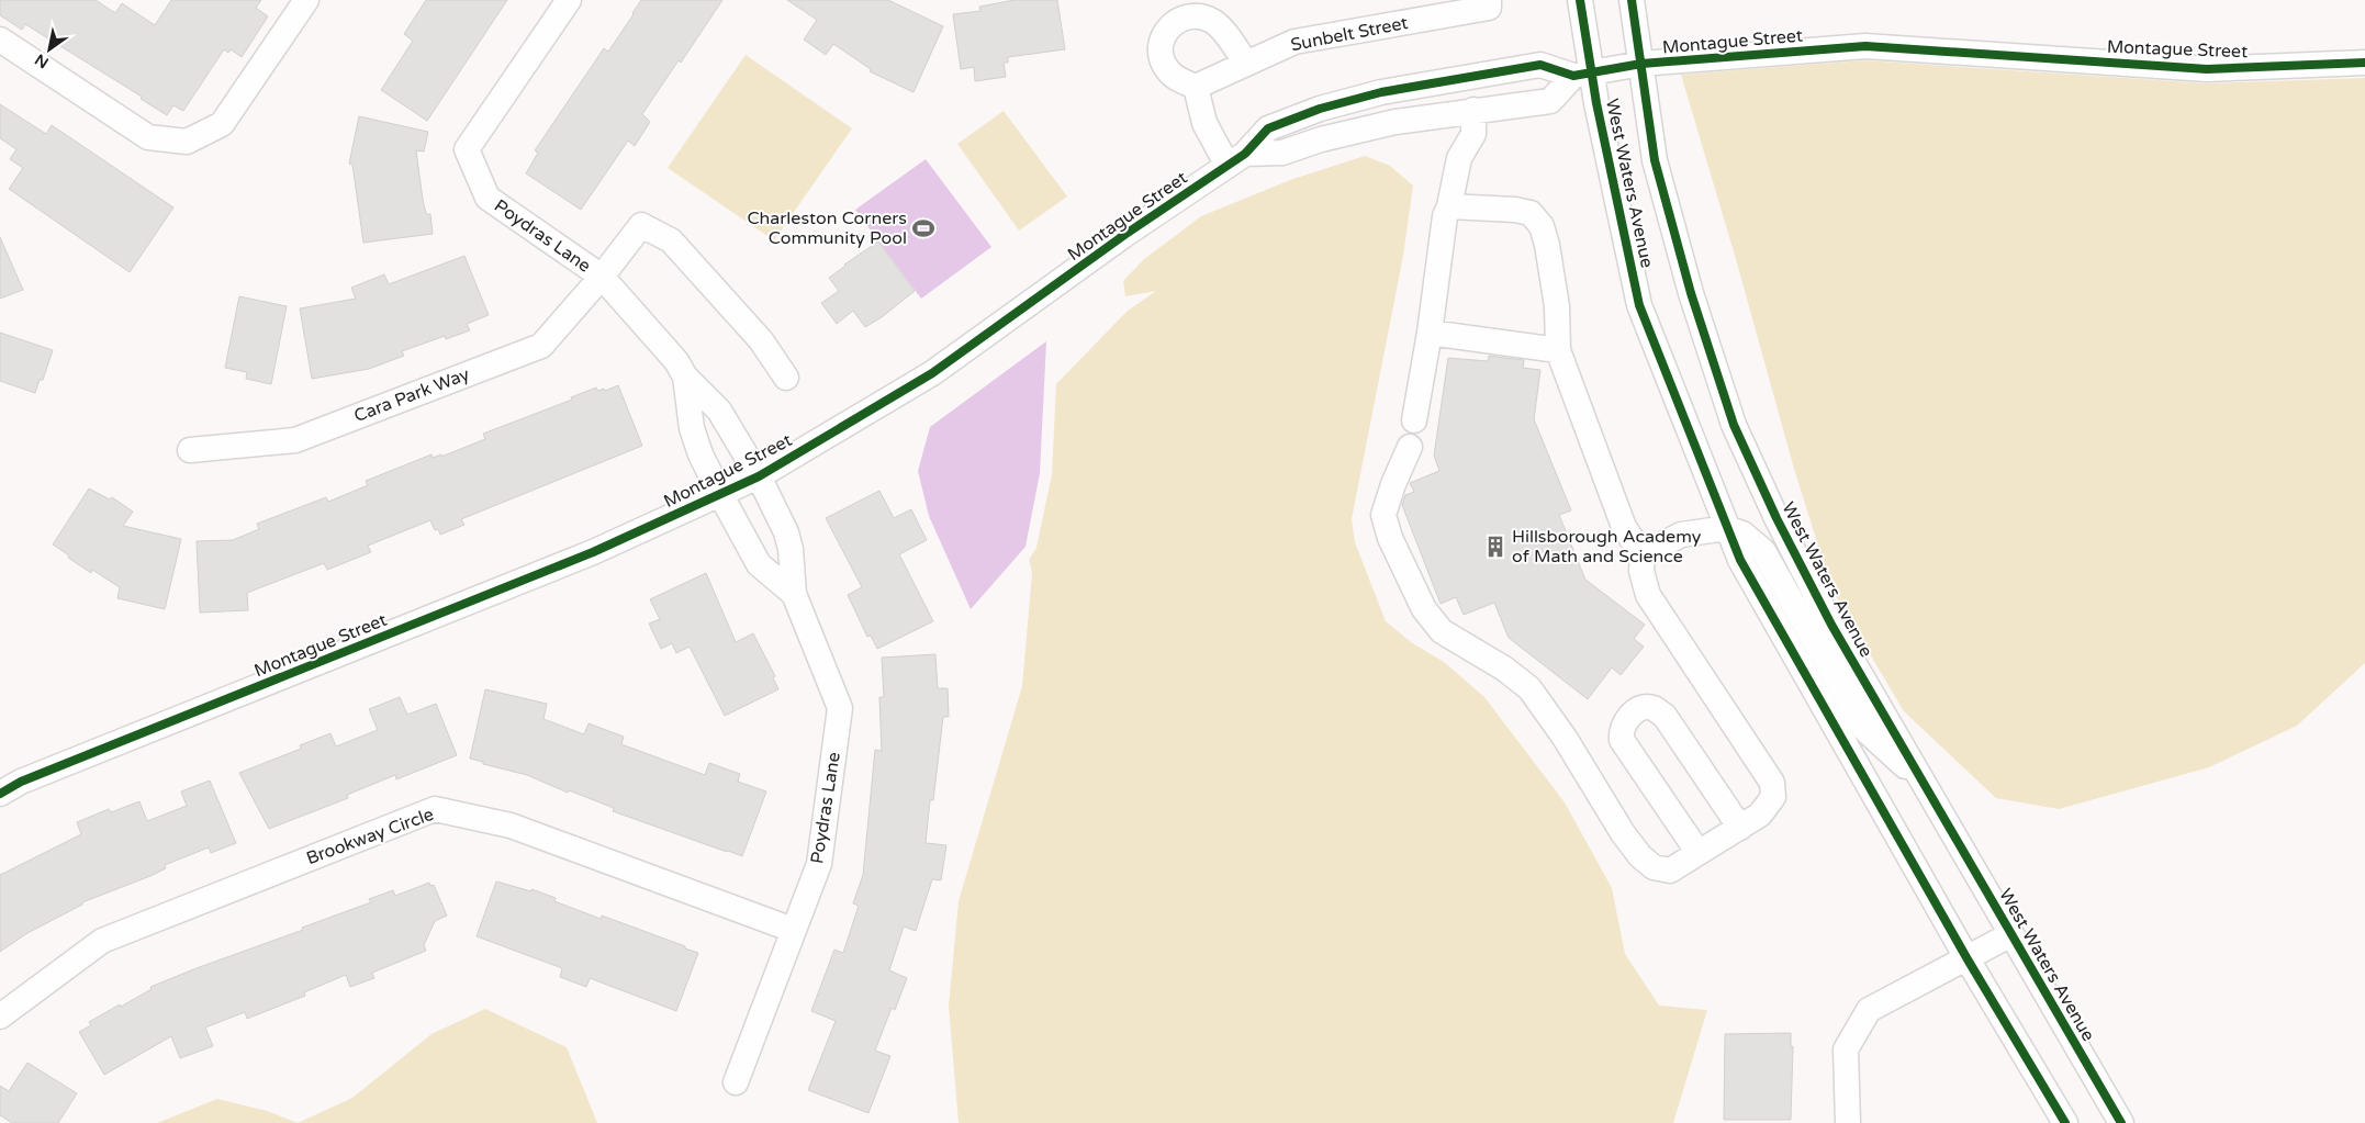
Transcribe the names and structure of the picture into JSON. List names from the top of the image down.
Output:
{
  "streets": {
    "street": [
      "Sunbelt Street",
      "Montague Street",
      "West Waters Avenue",
      "Poydras Lane",
      "Cara Park Way",
      "Brookway Circle"
    ]
  },
  "crossings": [
    ["Montague Street", "West Waters Avenue"],
    ["Montague Street", "Poydras Lane"],
    ["Poydras Lane", "Cara Park Way"],
    ["Poydras Lane", "Brookway Circle"]
  ],
  "places": {
    "sports": ["Charleston Corners Community Pool"],
    "building": ["Hillsborough Academy of Math and Science"]
  },
  "north": "bottom left"
}
